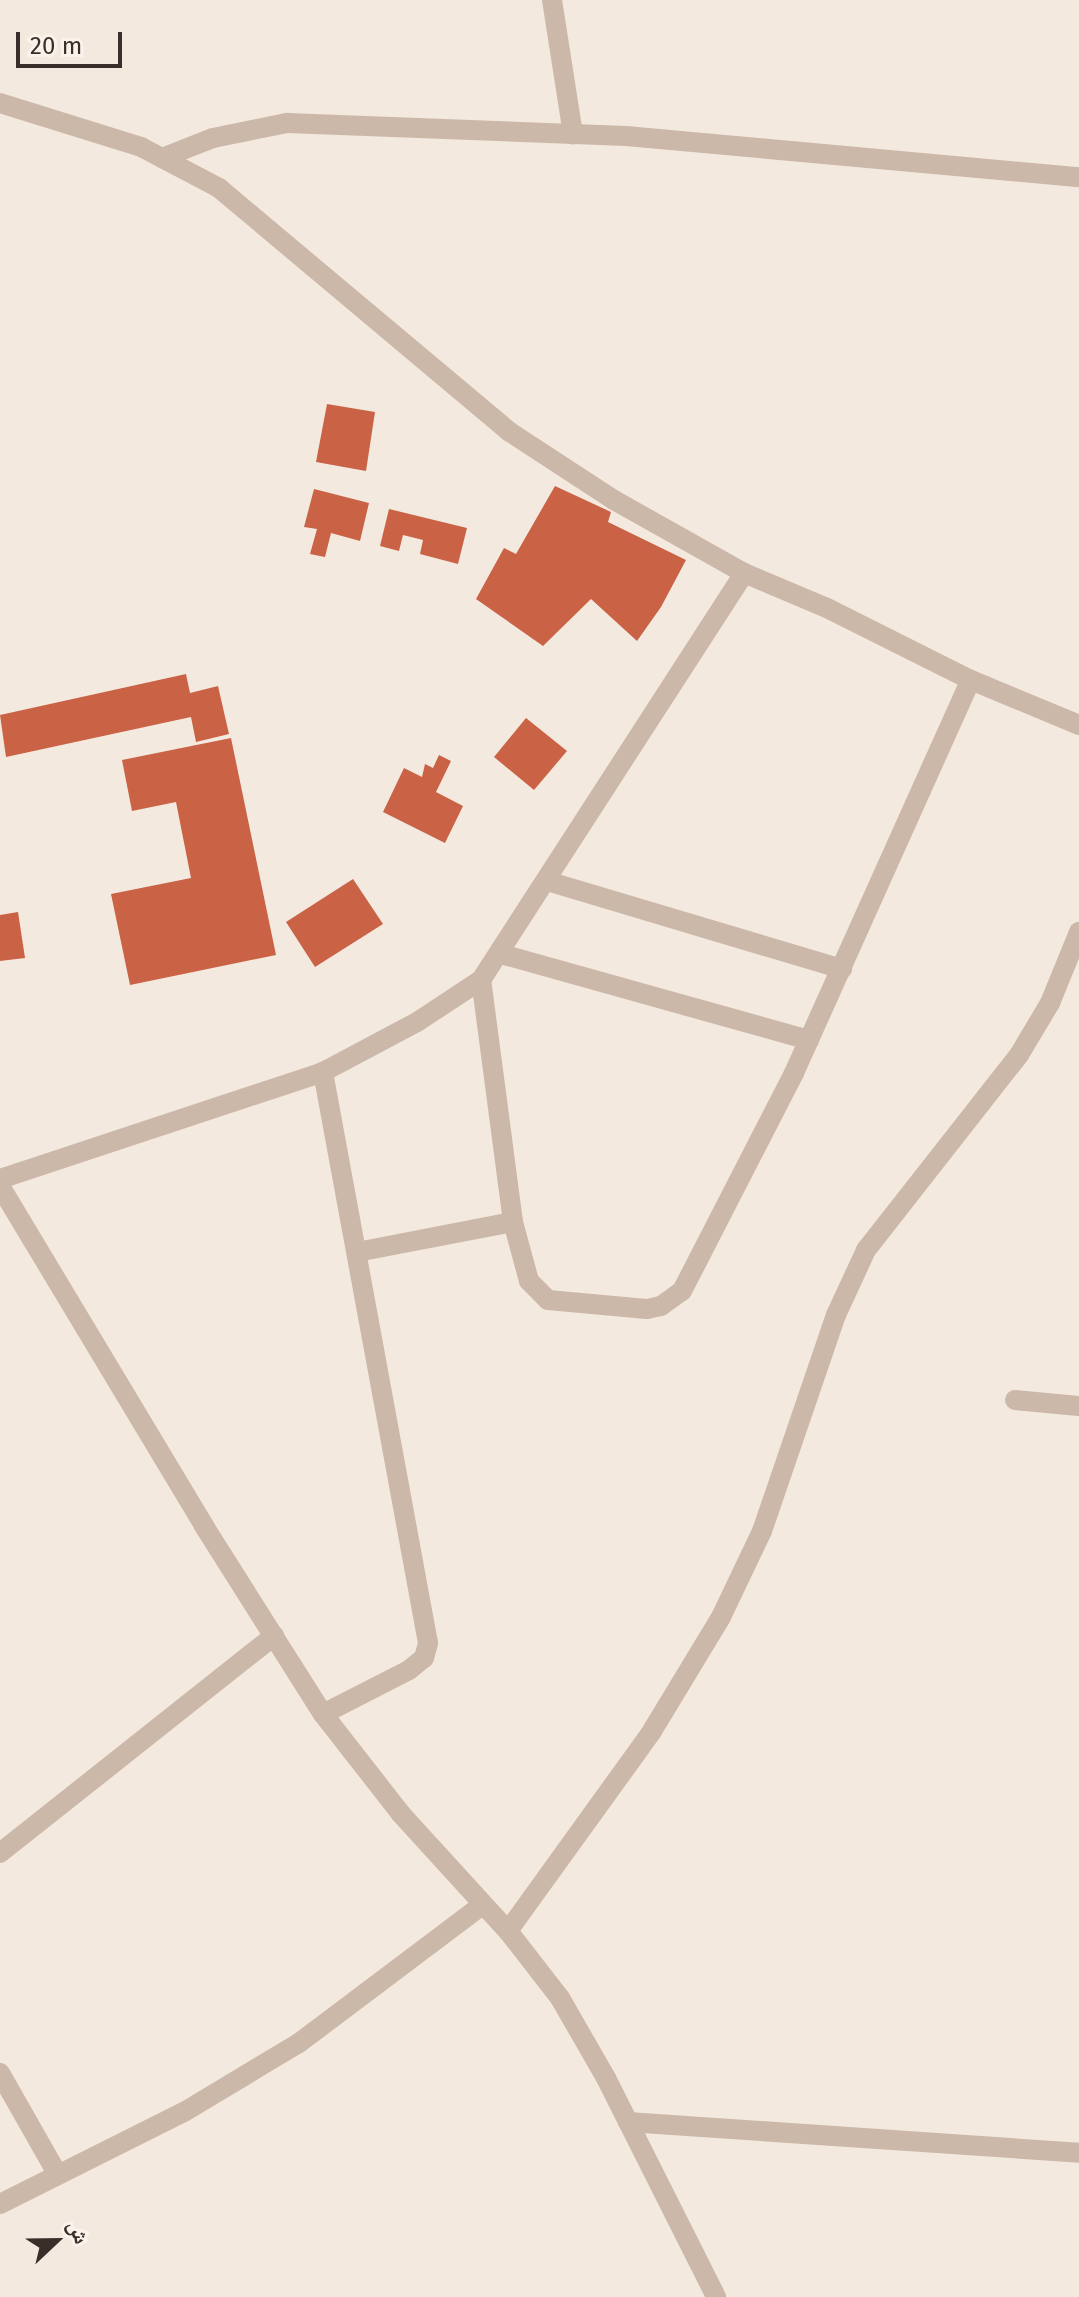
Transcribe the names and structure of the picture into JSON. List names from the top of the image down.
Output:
{
  "scale_bar": "20 m",
  "north": "right"
}
